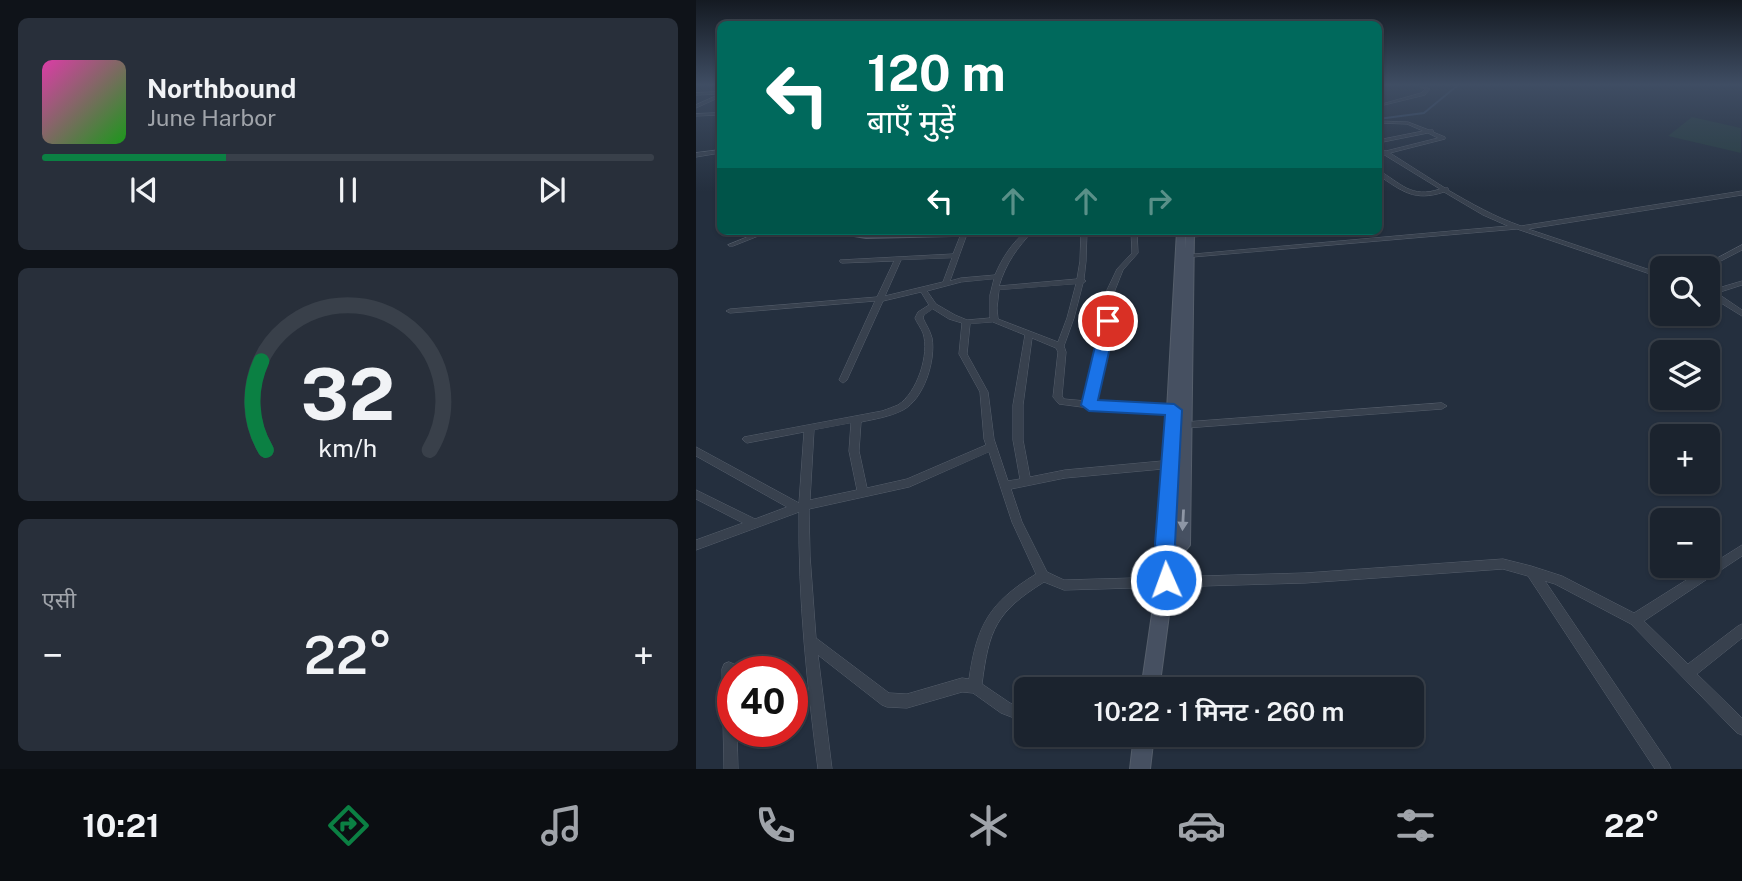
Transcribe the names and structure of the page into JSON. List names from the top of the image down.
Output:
{
  "page": {
    "turn": ["120 m", "बाएँ मुड़ें"],
    "song": ["Northbound", "June Harbor"],
    "map_buttons": ["+", "−"],
    "tile": "एसी",
    "heat": ["−", "22°", "+"],
    "limit": "40",
    "trip": "10:22 · 1 मिनट · 260 m",
    "tabs": ["10:21", "22°"],
    "gauge": ["32", "km/h"]
  }
}
